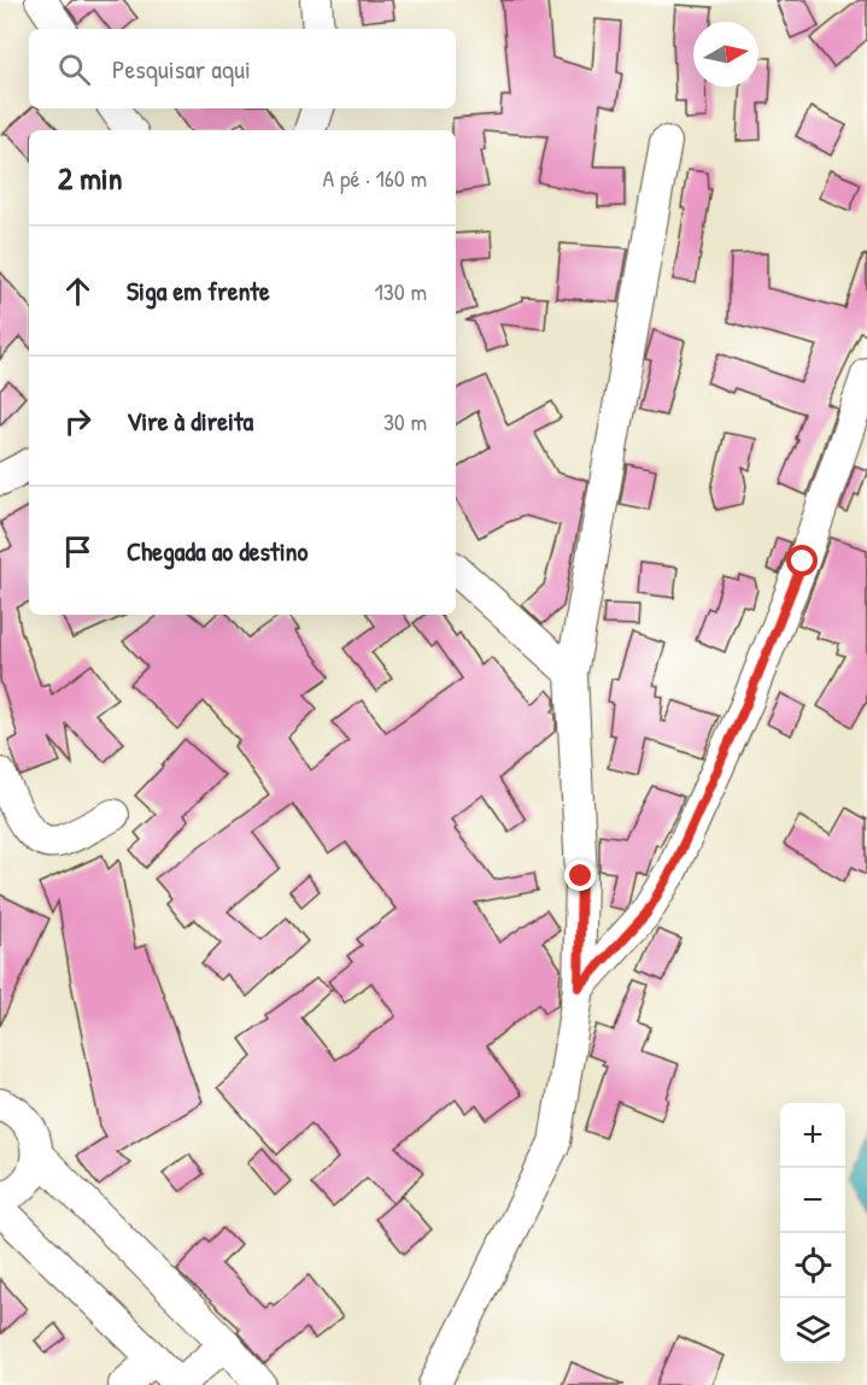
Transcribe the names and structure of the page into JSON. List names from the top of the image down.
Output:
{
  "north": "right",
  "page": {
    "search": "Pesquisar aqui",
    "heading": ["2 min", "A pé · 160 m"],
    "list": [
      ["Siga em frente", "130 m"],
      ["Vire à direita", "30 m"],
      "Chegada ao destino"
    ],
    "map_buttons": ["+", "−"]
  }
}
